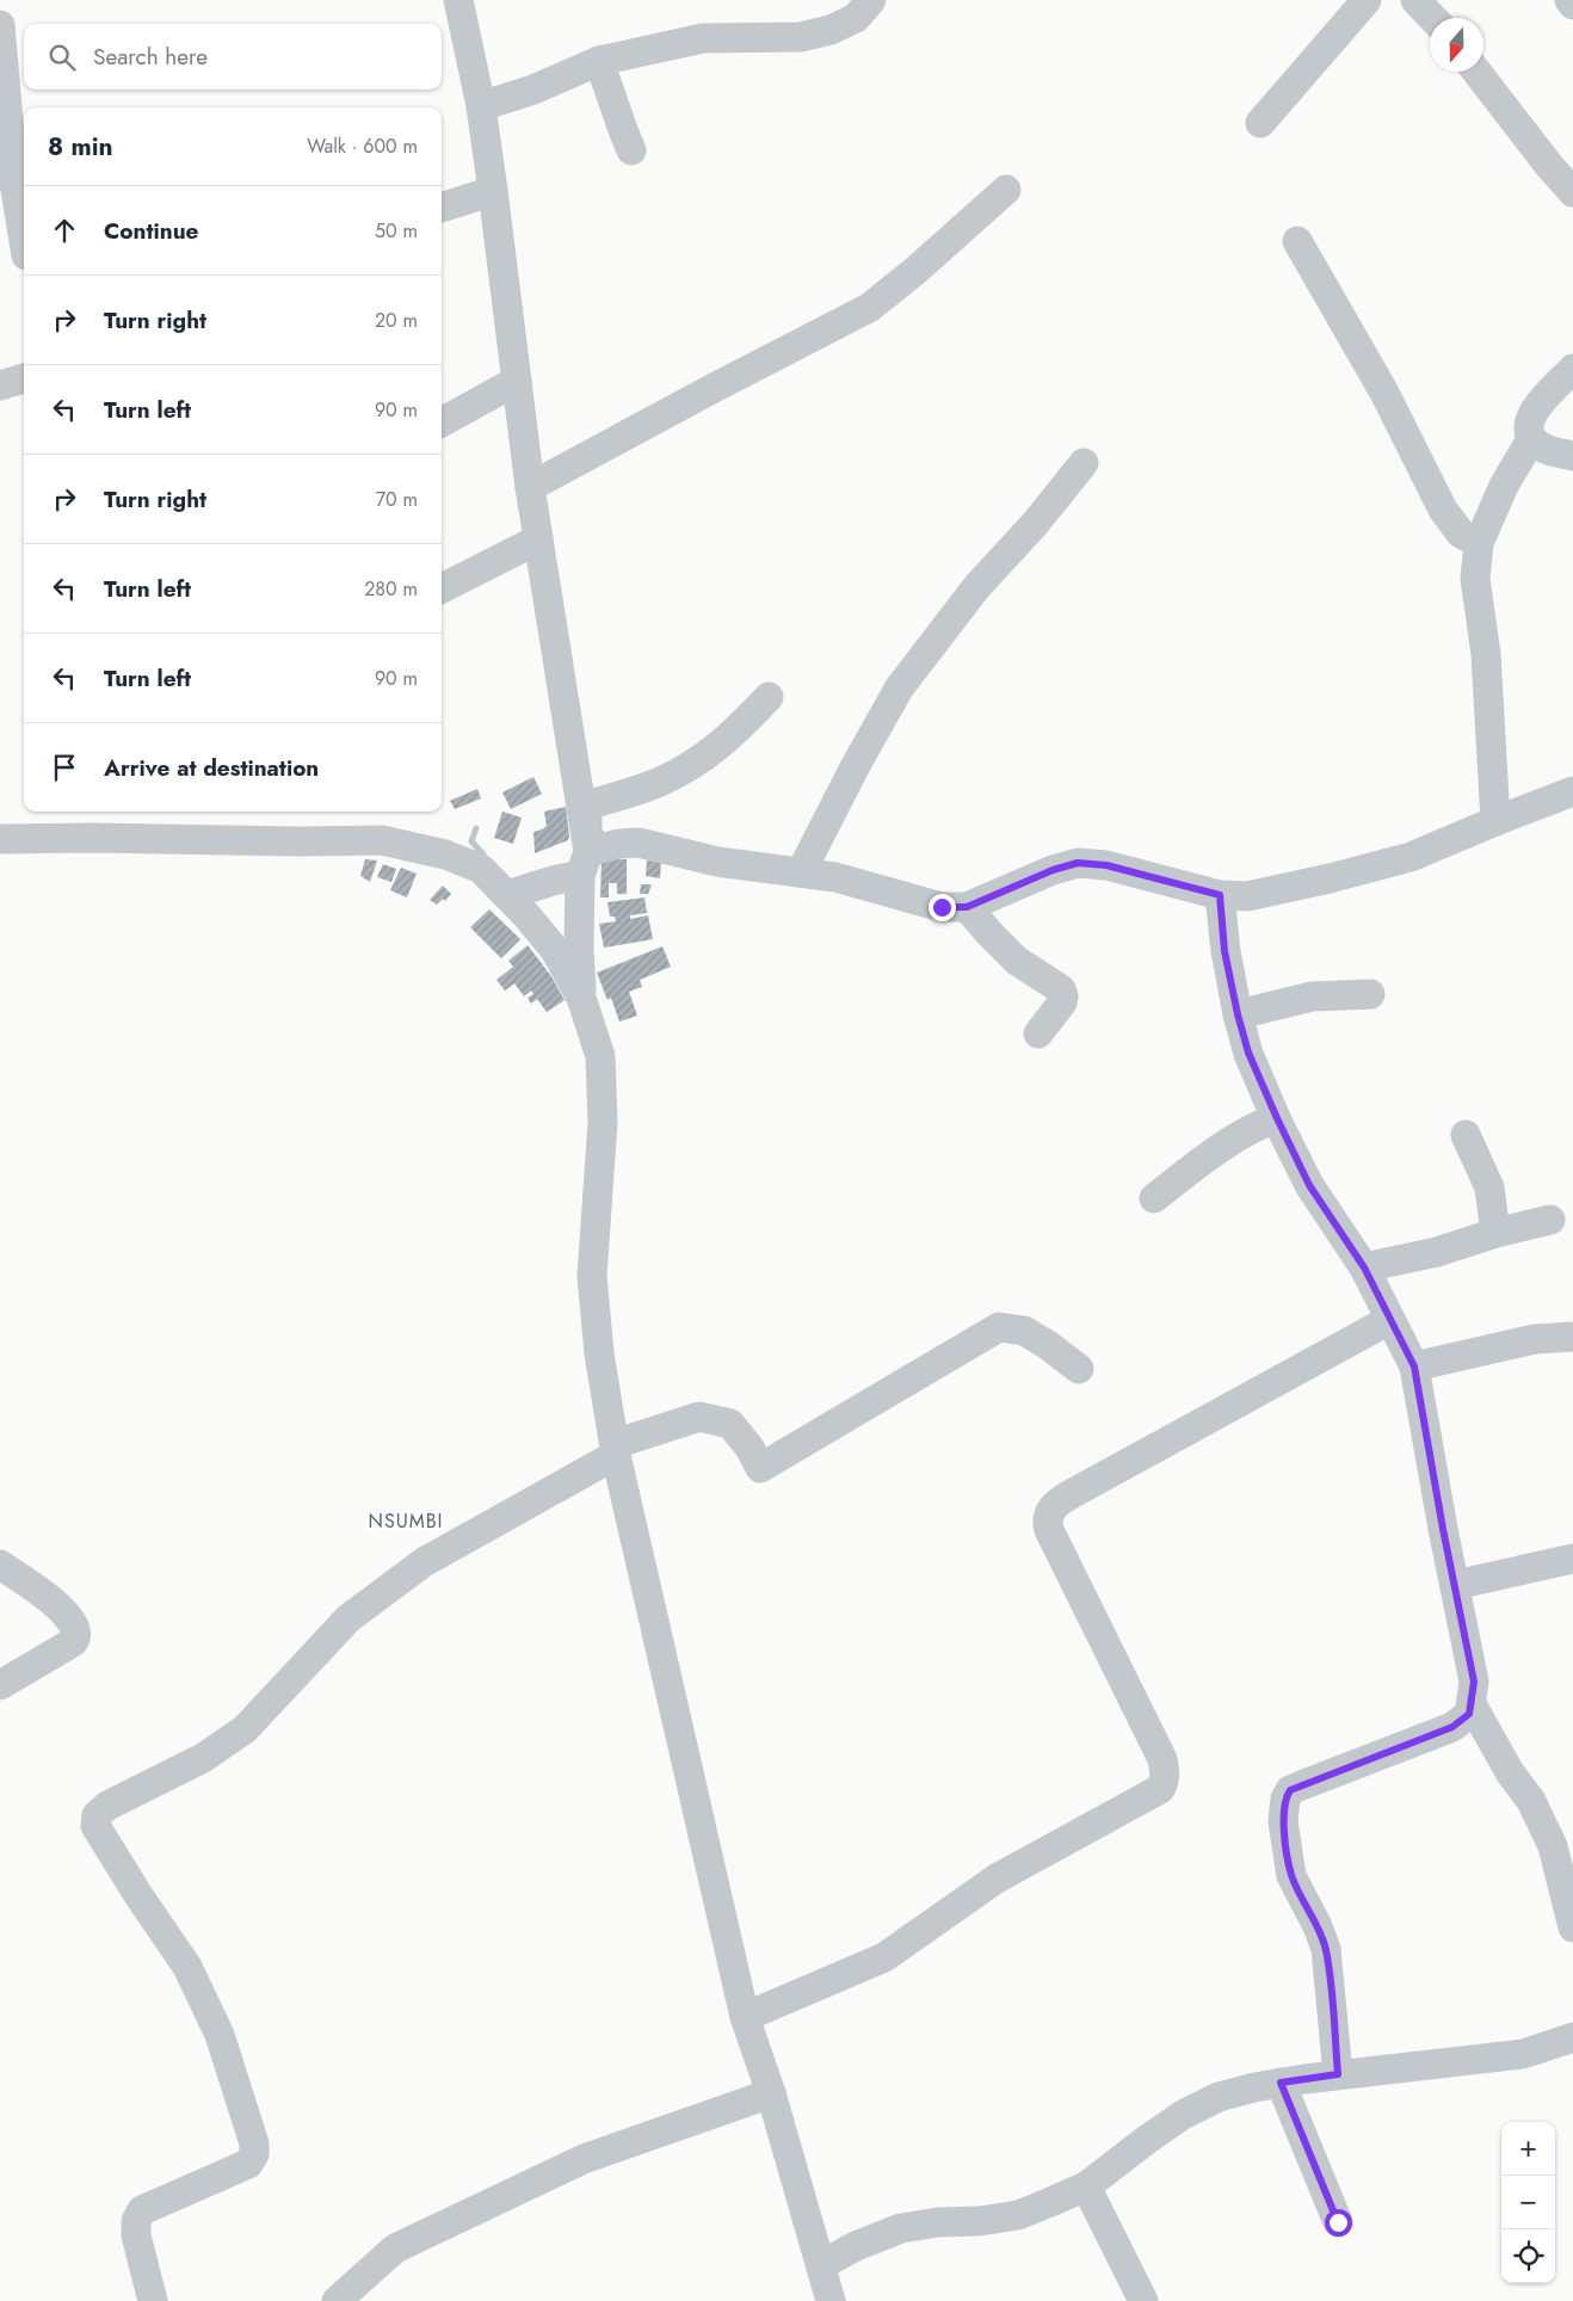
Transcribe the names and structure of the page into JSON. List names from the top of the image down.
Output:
{
  "districts": ["NSUMBI"],
  "north": "bottom",
  "page": {
    "search": "Search here",
    "heading": ["8 min", "Walk · 600 m"],
    "list": [
      ["Continue", "50 m"],
      ["Turn right", "20 m"],
      ["Turn left", "90 m"],
      ["Turn right", "70 m"],
      ["Turn left", "280 m"],
      ["Turn left", "90 m"],
      "Arrive at destination"
    ],
    "map_buttons": ["+", "−"]
  }
}
